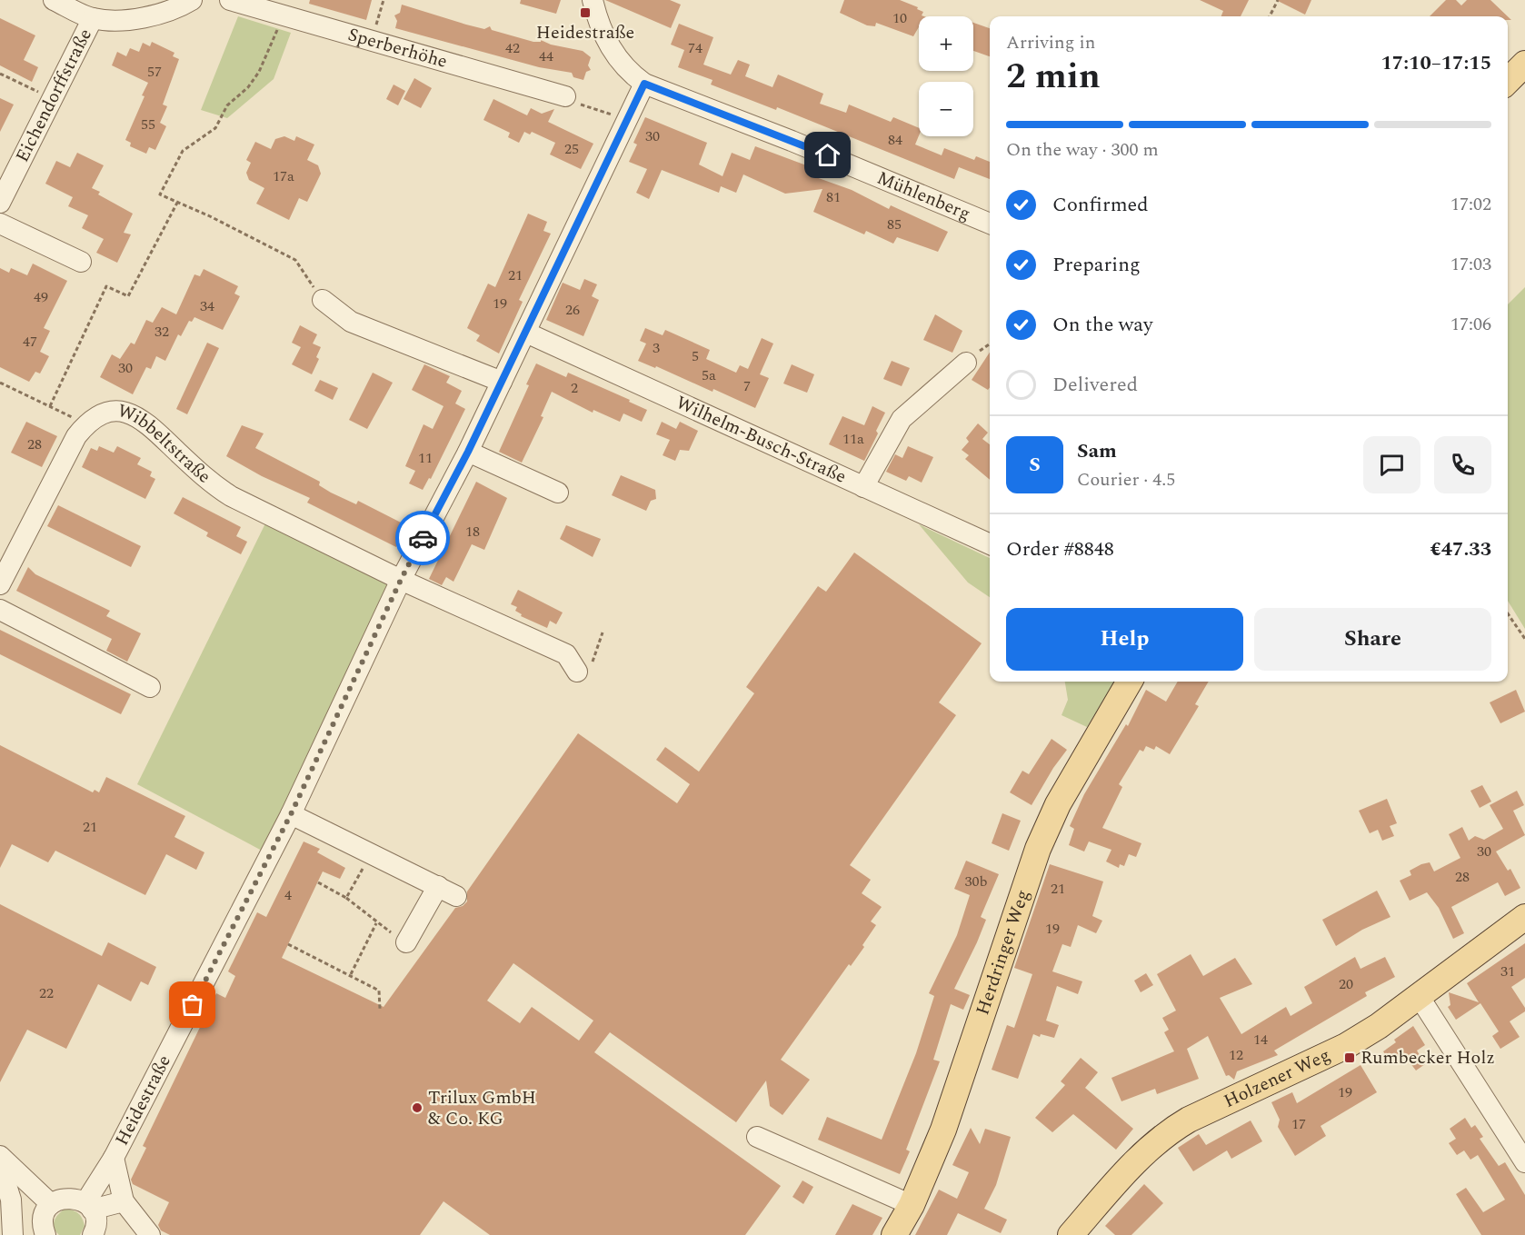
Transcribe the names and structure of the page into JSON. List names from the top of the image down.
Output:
{
  "streets": {
    "main road": ["Herdringer Weg", "Holzener Weg"],
    "street": [
      "Sperberhöhe",
      "Eichendorffstraße",
      "Mühlenberg",
      "Wilhelm-Busch-Straße",
      "Wibbeltstraße",
      "Heidestraße"
    ]
  },
  "crossings": [
    ["Mühlenberg", "Heidestraße"],
    ["Wilhelm-Busch-Straße", "Heidestraße"],
    ["Wibbeltstraße", "Heidestraße"]
  ],
  "places": {
    "transit": ["Heidestraße", "Rumbecker Holz"],
    "other": ["Trilux GmbH & Co. KG"]
  },
  "house_numbers": [
    "10",
    "42",
    "74",
    "44",
    "57",
    "55",
    "30",
    "84",
    "25",
    "17a",
    "81",
    "85",
    "21",
    "49",
    "19",
    "34",
    "26",
    "32",
    "47",
    "3",
    "5",
    "30",
    "5a",
    "7",
    "2",
    "11a",
    "28",
    "11",
    "18",
    "21",
    "30",
    "28",
    "30b",
    "21",
    "4",
    "19",
    "31",
    "20",
    "22",
    "14",
    "12",
    "19",
    "17"
  ],
  "page": {
    "map_buttons": ["+", "−"],
    "heading": ["2 min", "Arriving in", "17:10–17:15"],
    "panel": [
      "Sam",
      "Courier · 4.5",
      "Order #8848",
      "€47.33"
    ],
    "bar": "On the way · 300 m",
    "list": [
      ["Confirmed", "17:02"],
      ["Preparing", "17:03"],
      ["On the way", "17:06"],
      "Delivered"
    ],
    "round": "S",
    "buttons": ["Help", "Share"]
  }
}
